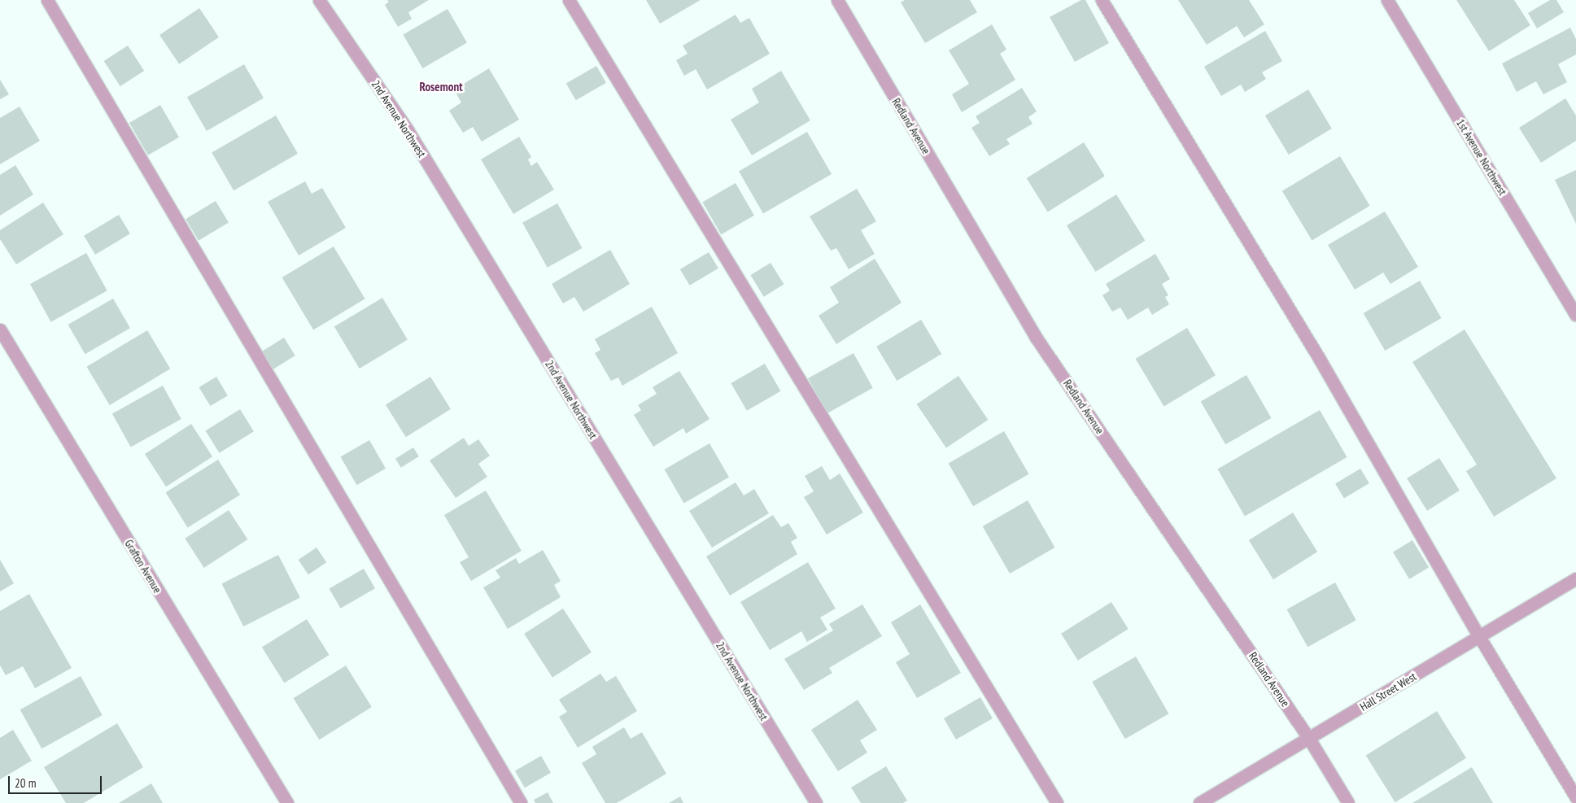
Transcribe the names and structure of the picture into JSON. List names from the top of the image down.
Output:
{
  "streets": {
    "street": [
      "2nd Avenue Northwest",
      "Redland Avenue",
      "1st Avenue Northwest",
      "Grafton Avenue",
      "Hall Street West"
    ]
  },
  "crossings": [
    ["Redland Avenue", "Hall Street West"]
  ],
  "districts": ["Rosemont"],
  "scale_bar": "20 m"
}
